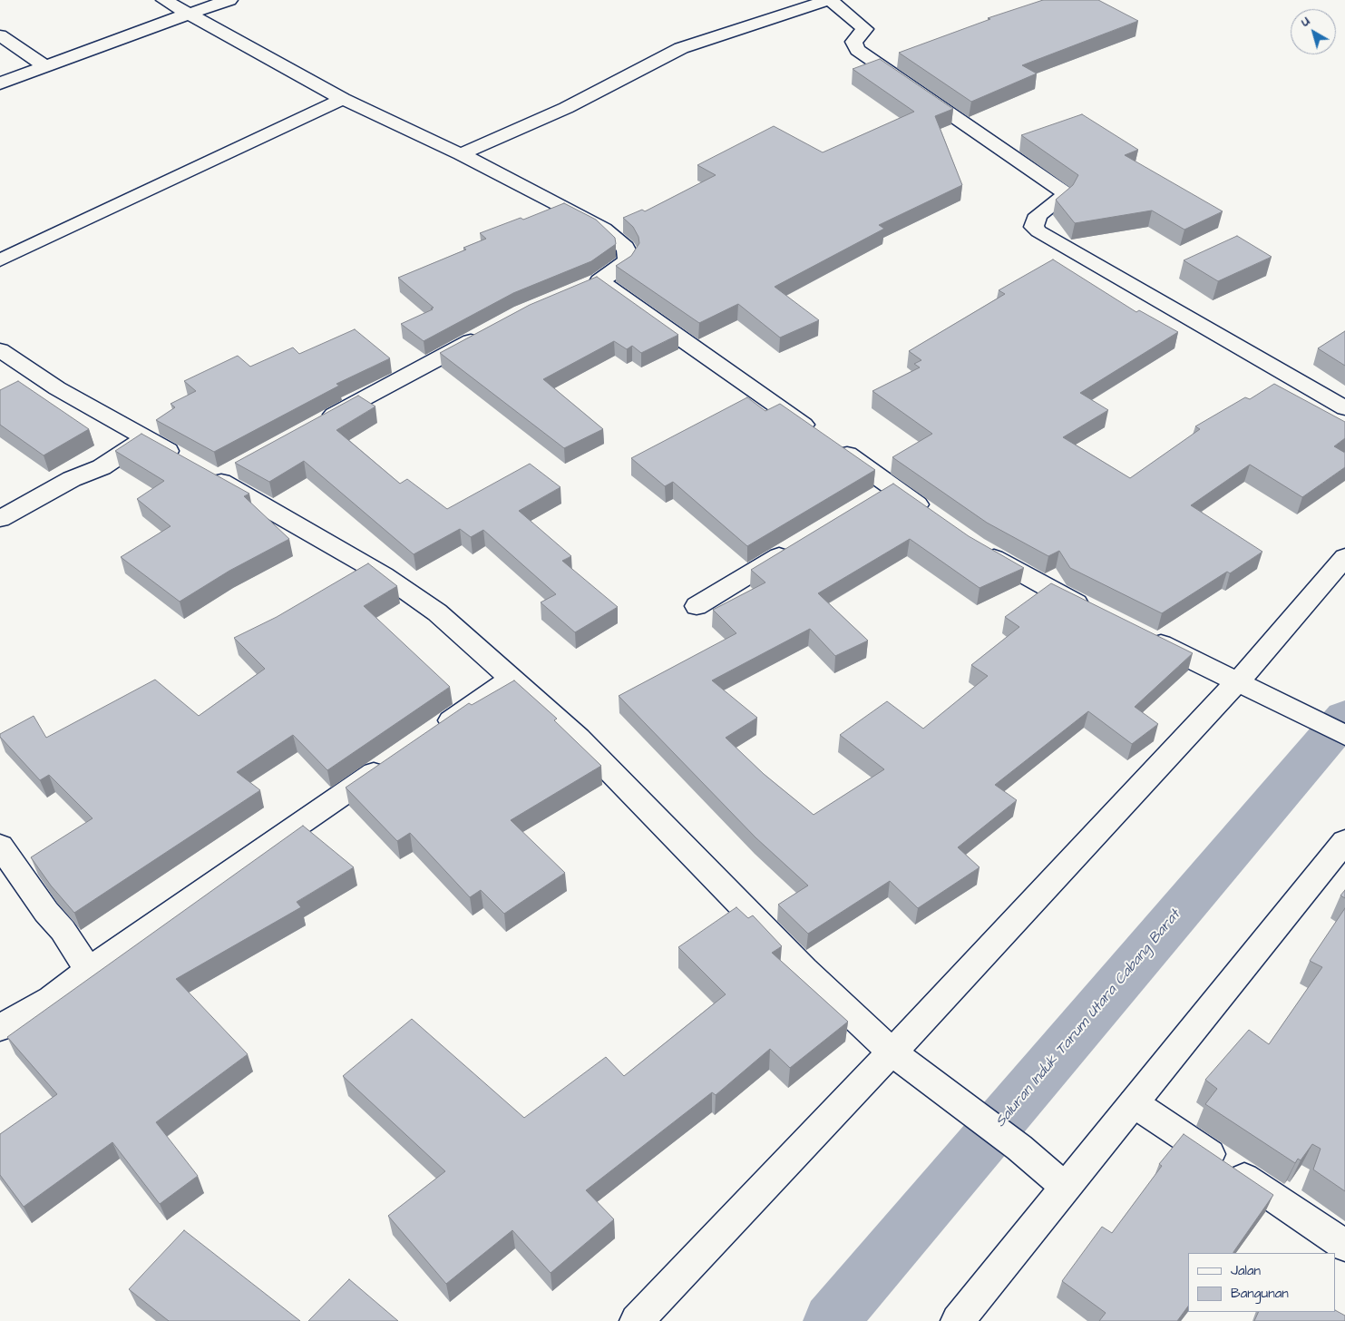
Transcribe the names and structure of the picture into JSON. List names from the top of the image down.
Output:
{
  "water": ["Saluran Induk Tarum Utara Cabang Barat"],
  "legend": ["Jalan", "Bangunan"],
  "north": "top left"
}
